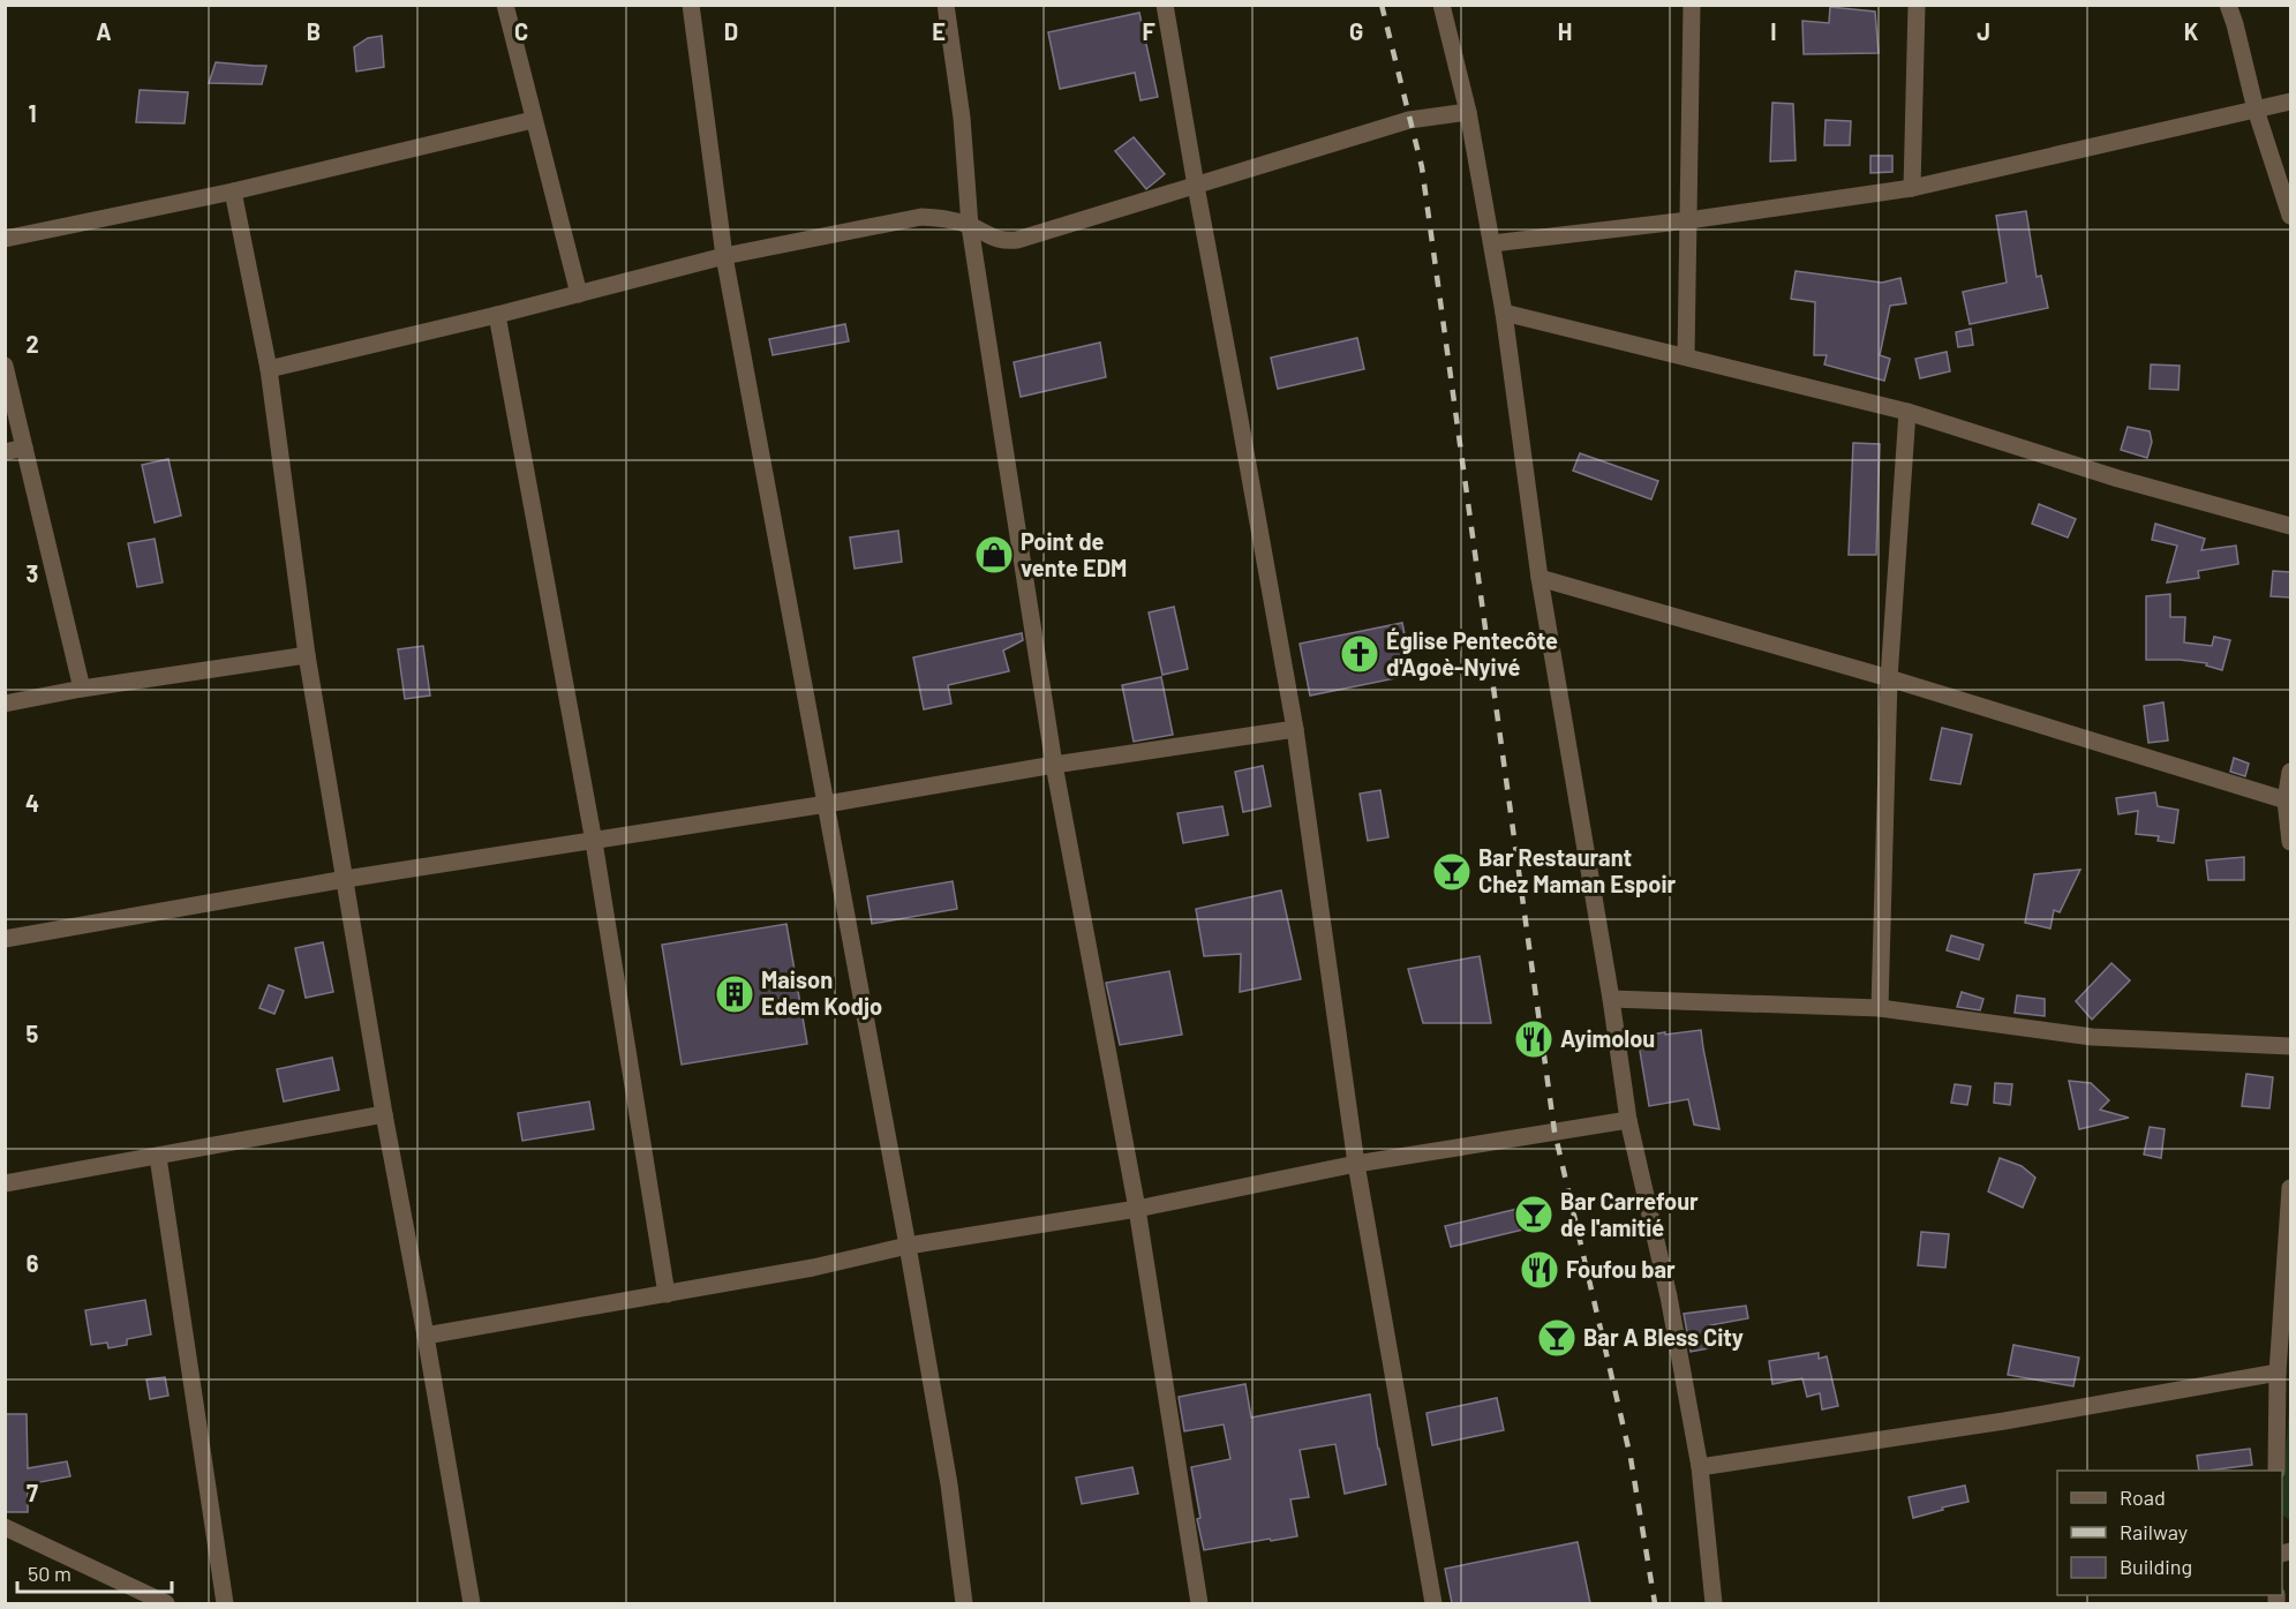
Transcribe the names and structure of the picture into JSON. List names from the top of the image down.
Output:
{
  "places": {
    "shop": ["Point de vente EDM"],
    "church": ["Église Pentecôte d'Agoè-Nyivé"],
    "bar": ["Bar Restaurant Chez Maman Espoir", "Bar Carrefour de l'amitié", "Bar A Bless City"],
    "building": ["Maison Edem Kodjo"],
    "restaurant": ["Ayimolou", "Foufou bar"]
  },
  "legend": ["Road", "Railway", "Building"],
  "scale_bar": "50 m",
  "grid": {
    "columns": [
      "A",
      "B",
      "C",
      "D",
      "E",
      "F",
      "G",
      "H",
      "I",
      "J",
      "K"
    ],
    "rows": [
      "1",
      "2",
      "3",
      "4",
      "5",
      "6",
      "7"
    ]
  }
}
